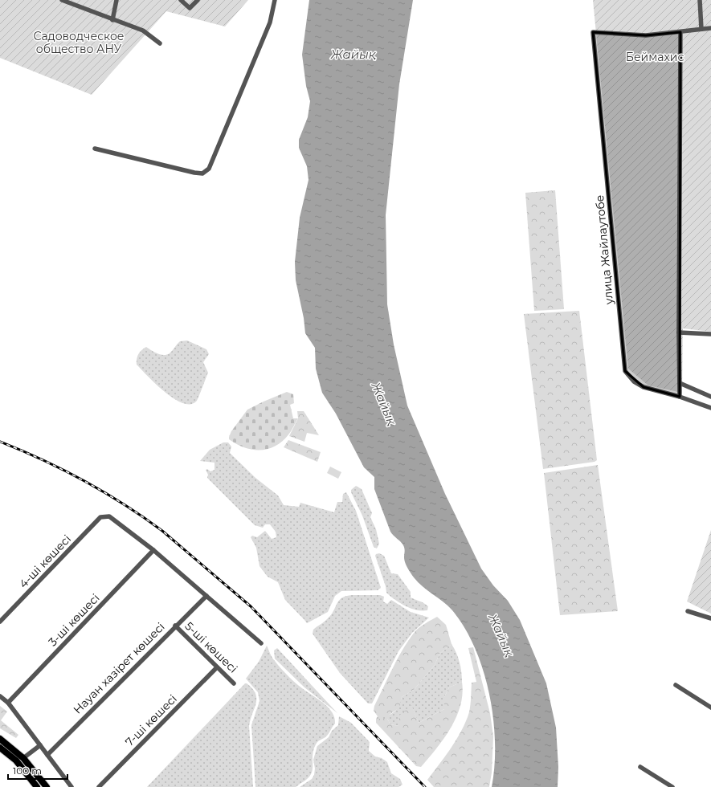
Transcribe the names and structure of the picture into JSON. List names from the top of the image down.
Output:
{
  "streets": {
    "street": [
      "улица Жайлаутобе",
      "4-шi көшесі",
      "3-шi көшесі",
      "5-шi көшесі",
      "Науан хазірет көшесі",
      "7-шi көшесі"
    ]
  },
  "crossings": [
    ["4-шi көшесі", "3-шi көшесі"],
    ["5-шi көшесі", "Науан хазірет көшесі"],
    ["5-шi көшесі", "7-шi көшесі"]
  ],
  "water": ["Жайық"],
  "parks": ["Садоводческое общество АНУ", "Беймахис"],
  "scale_bar": "100 m"
}
